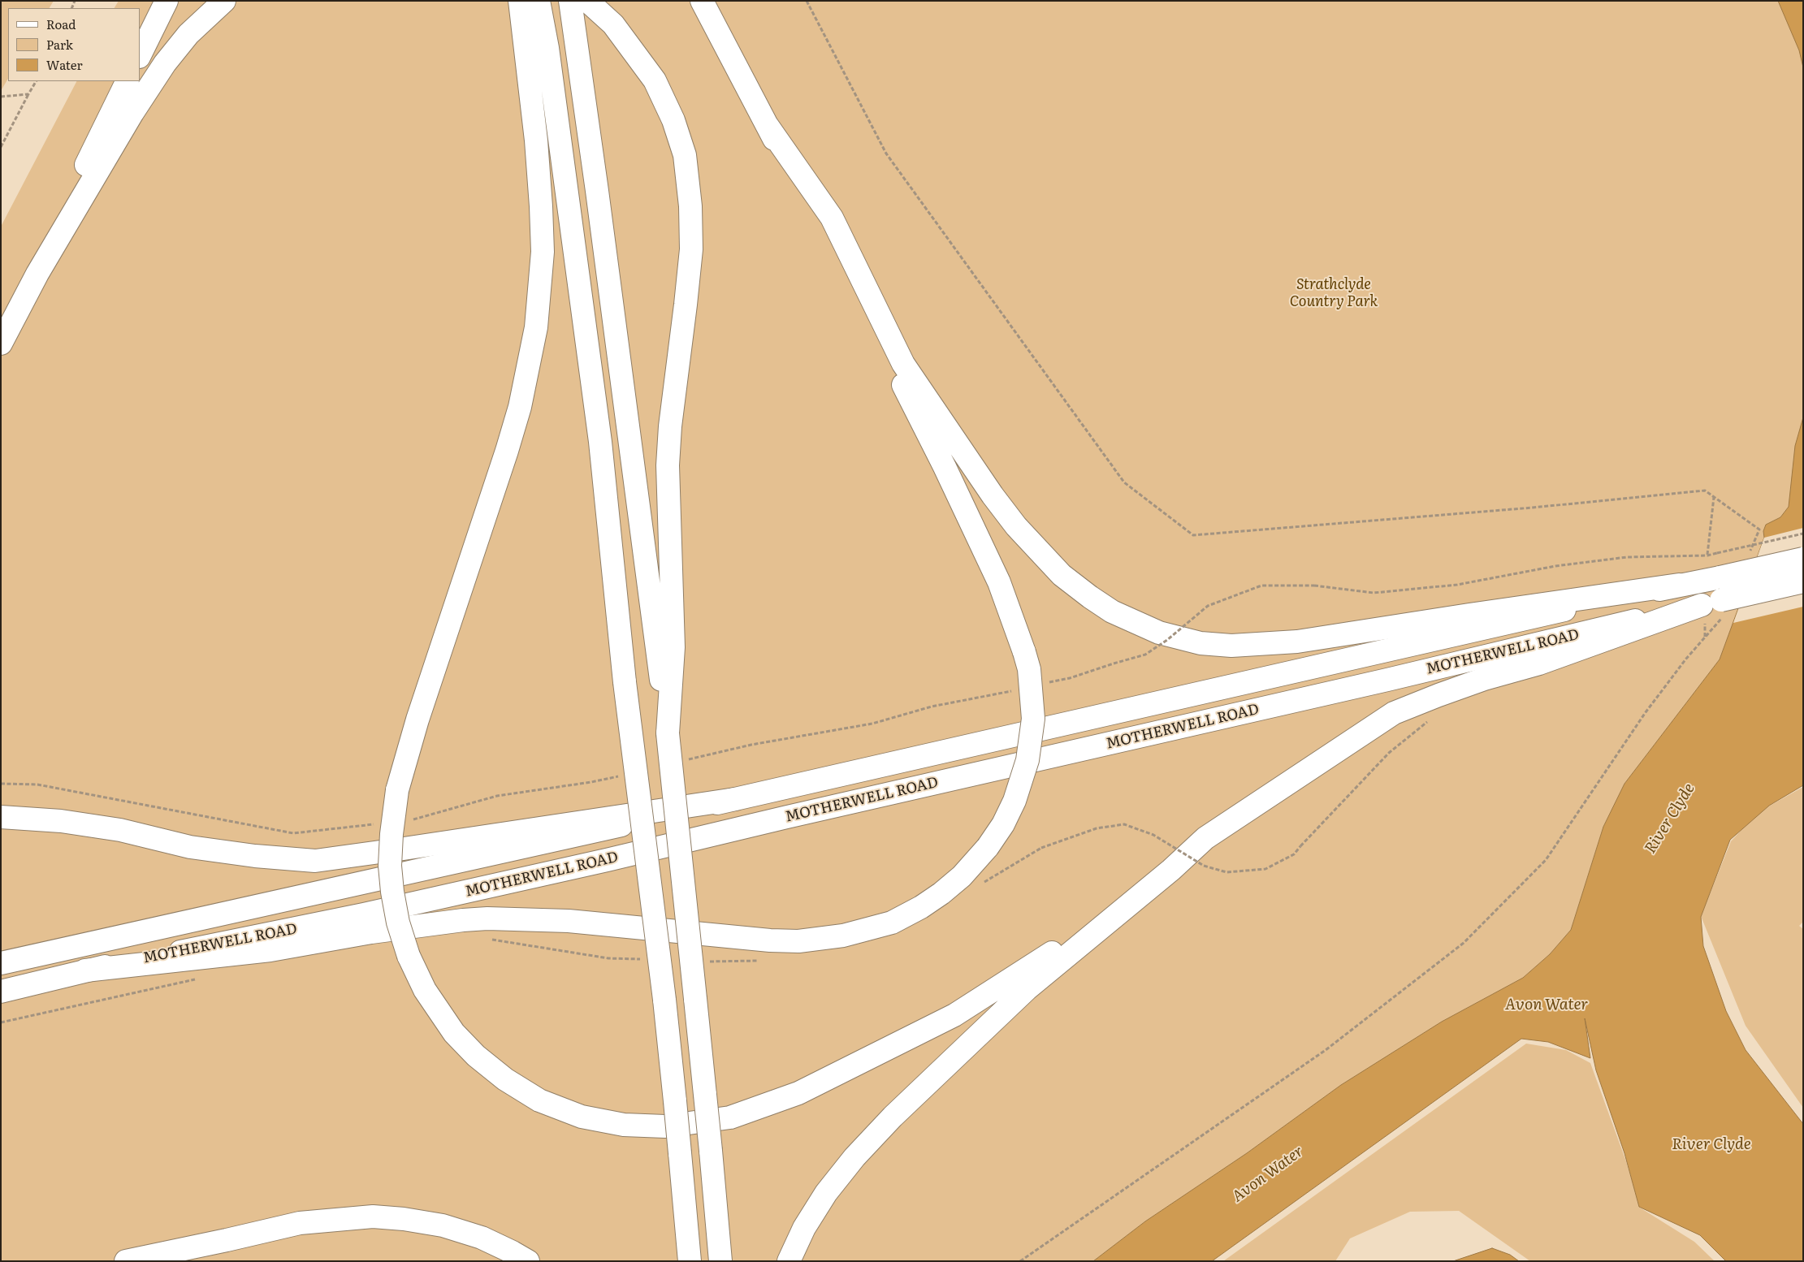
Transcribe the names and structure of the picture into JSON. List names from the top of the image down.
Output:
{
  "streets": {
    "main road": ["MOTHERWELL ROAD"]
  },
  "water": ["River Clyde", "Avon Water"],
  "parks": ["Strathclyde Country Park"],
  "legend": ["Road", "Park", "Water"]
}
